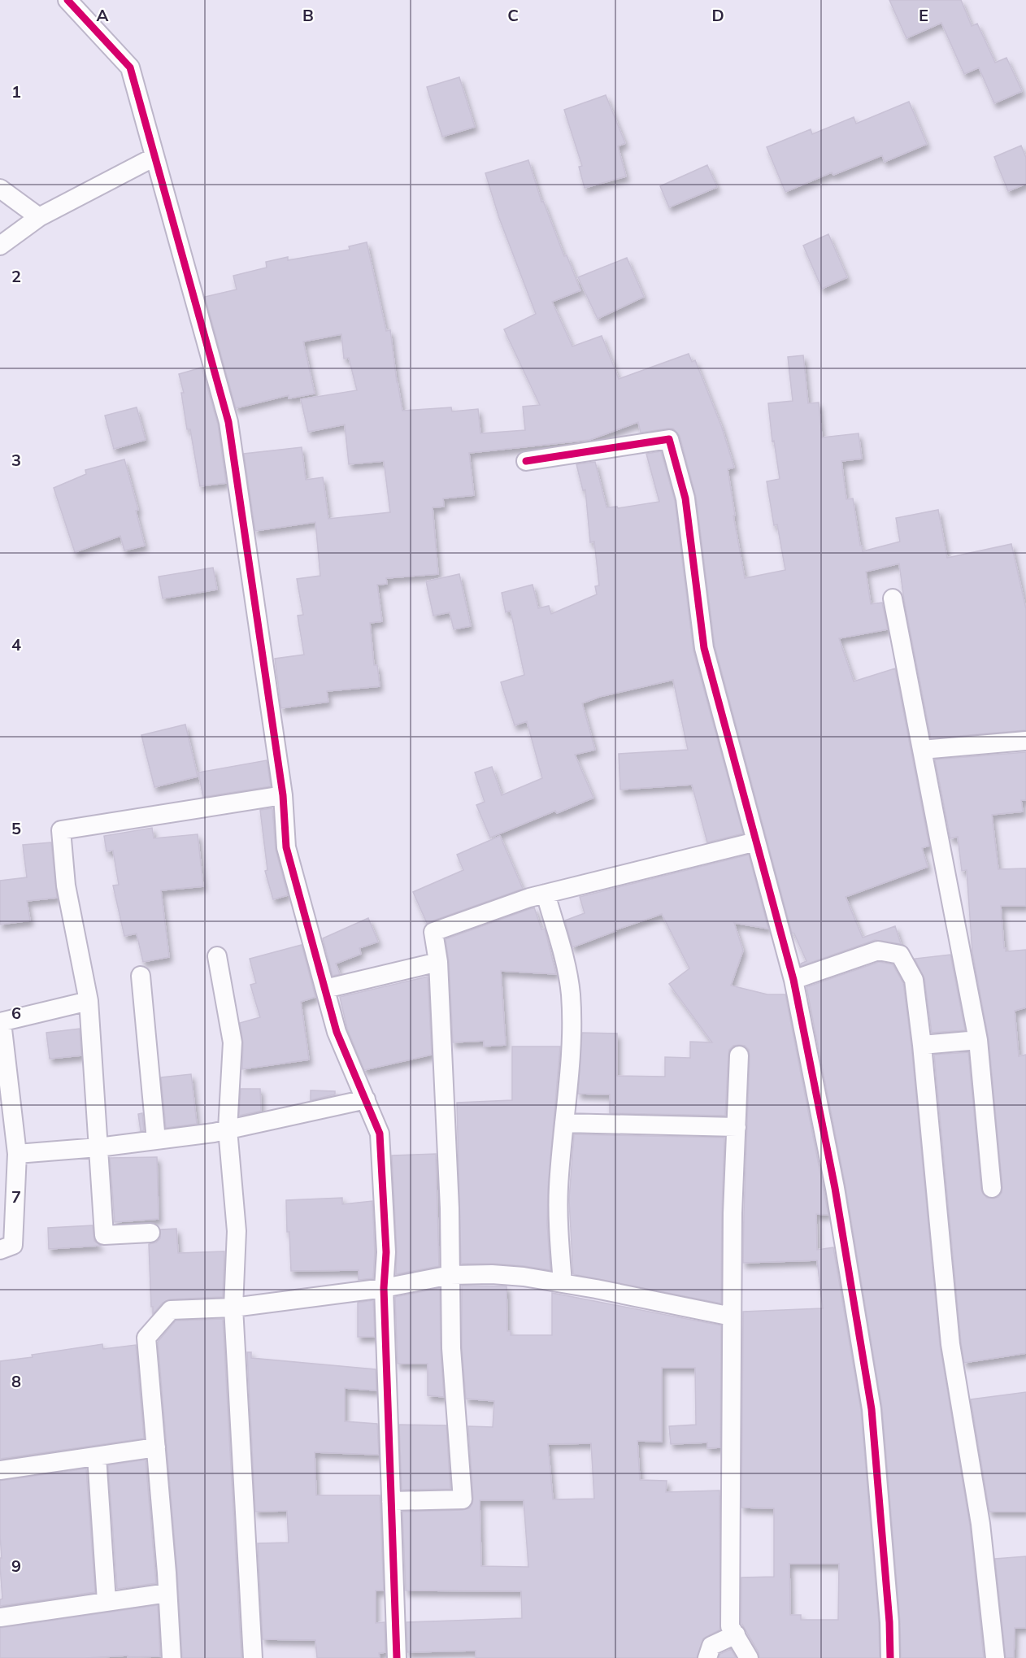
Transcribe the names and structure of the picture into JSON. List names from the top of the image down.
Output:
{
  "grid": {
    "columns": [
      "A",
      "B",
      "C",
      "D",
      "E"
    ],
    "rows": [
      "1",
      "2",
      "3",
      "4",
      "5",
      "6",
      "7",
      "8",
      "9"
    ]
  }
}
